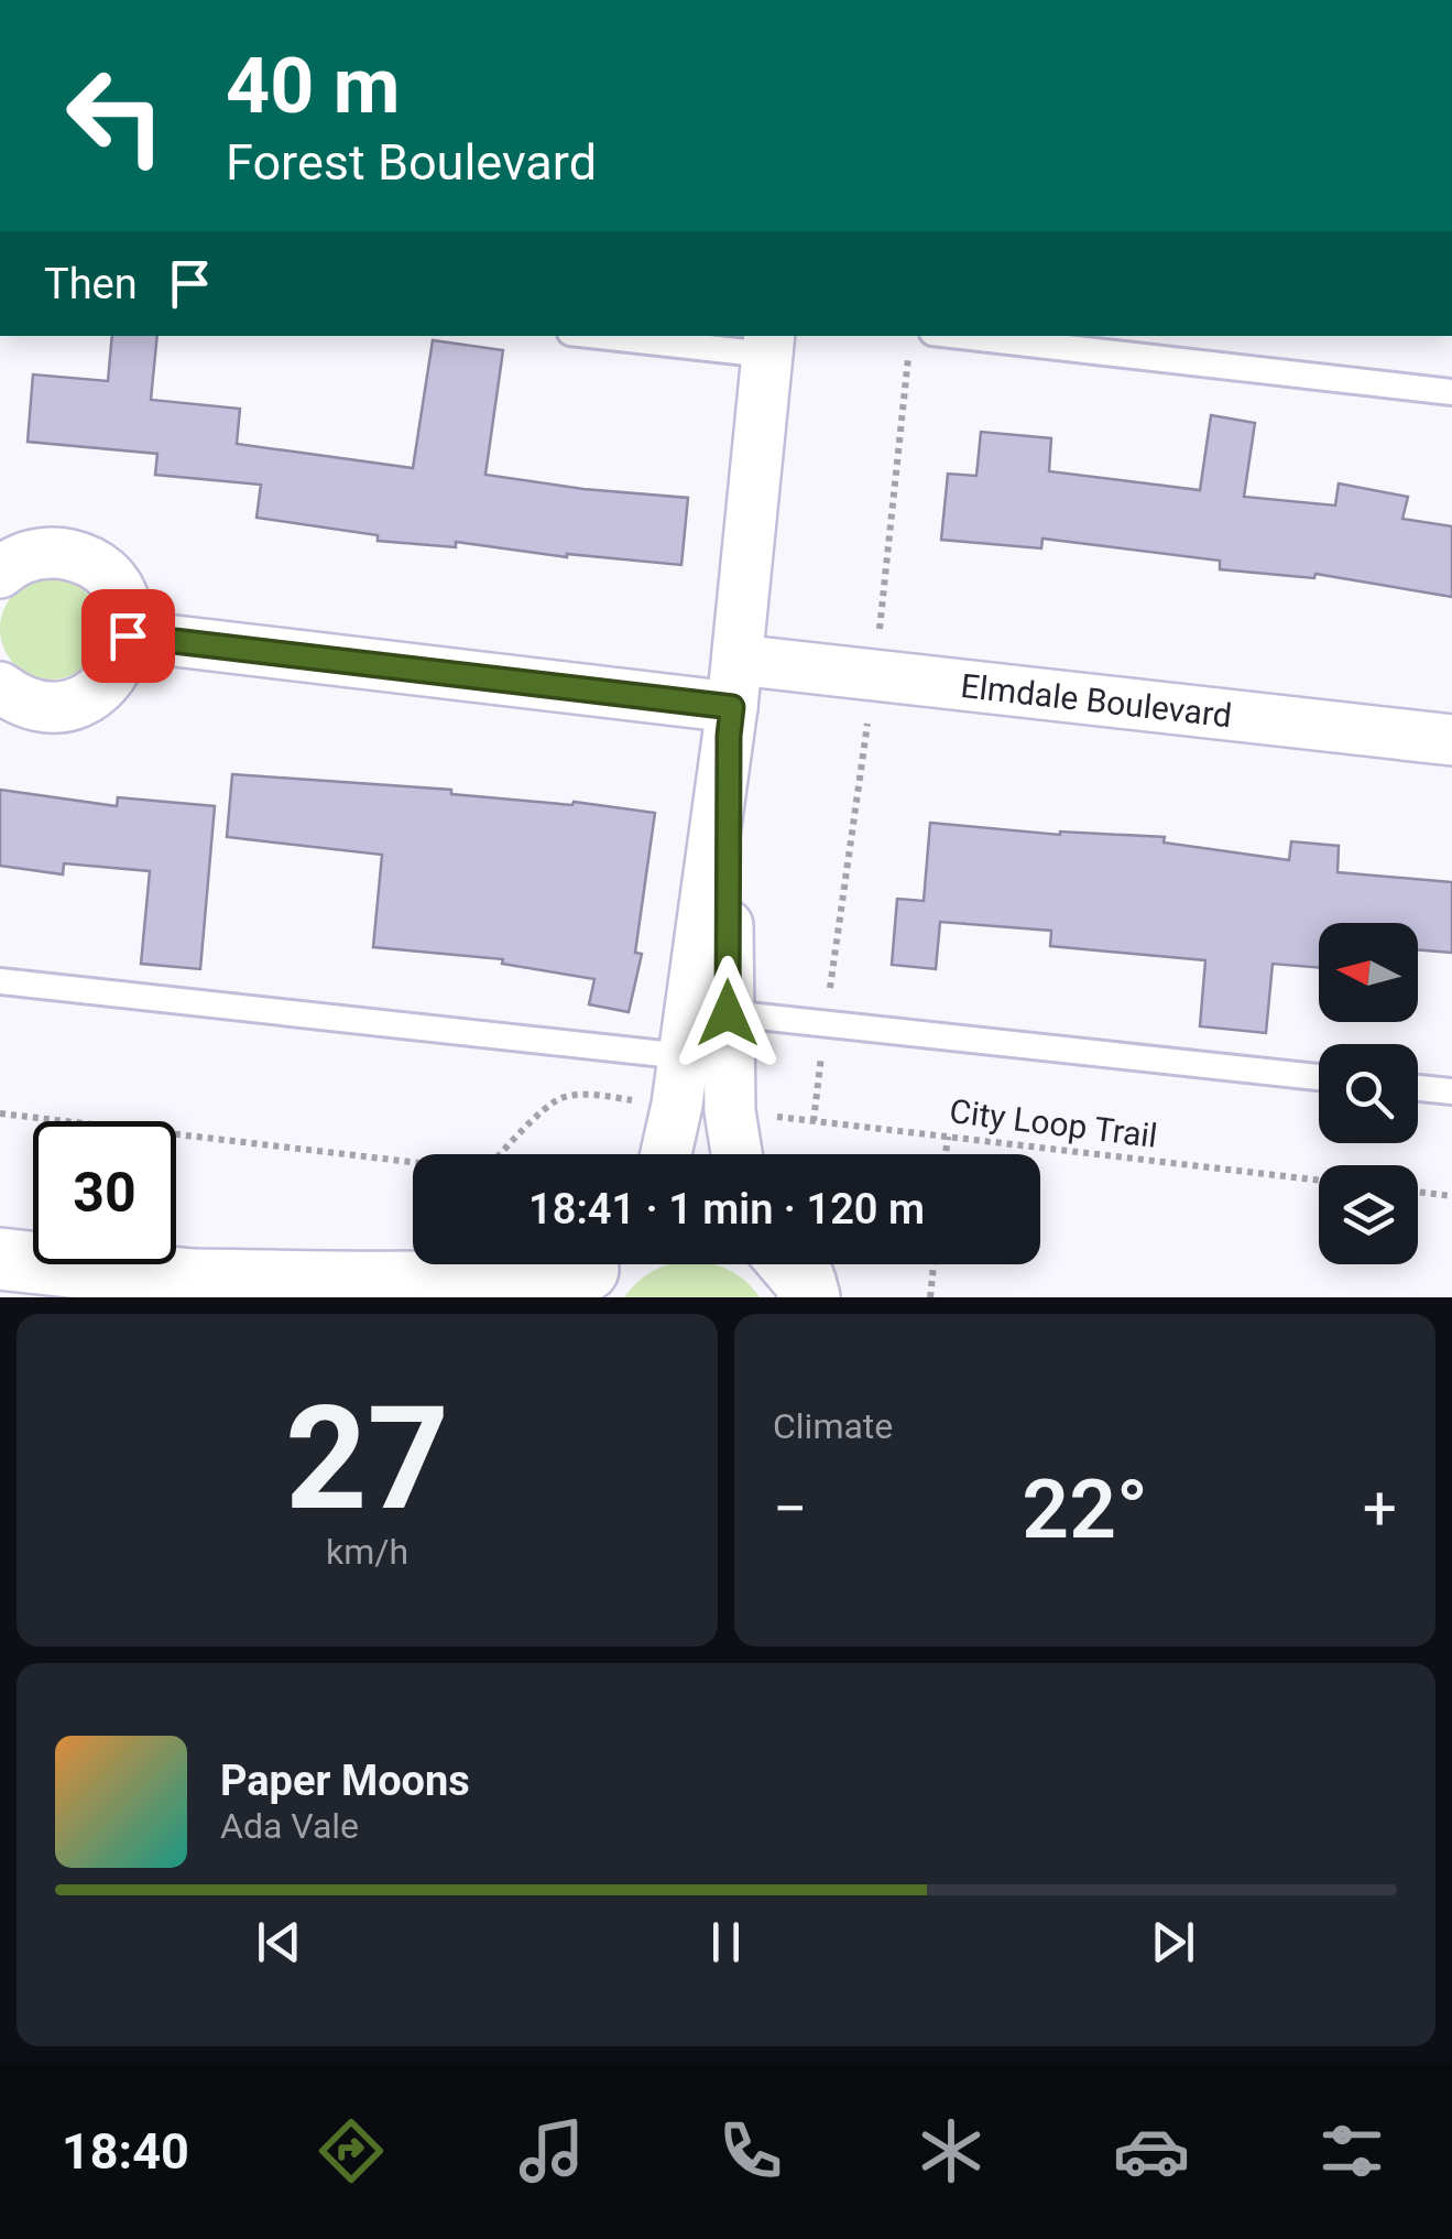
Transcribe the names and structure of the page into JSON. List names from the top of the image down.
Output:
{
  "streets": {
    "street": ["Elmdale Boulevard"],
    "path": ["City Loop Trail"]
  },
  "north": "left",
  "page": {
    "turn": ["40 m", "Forest Boulevard"],
    "then": "Then",
    "limit": "30",
    "trip": "18:41 · 1 min · 120 m",
    "tile": [
      ["27", "km/h"],
      "Climate"
    ],
    "heat": ["−", "22°", "+"],
    "song": ["Paper Moons", "Ada Vale"],
    "tabs": "18:40"
  }
}
